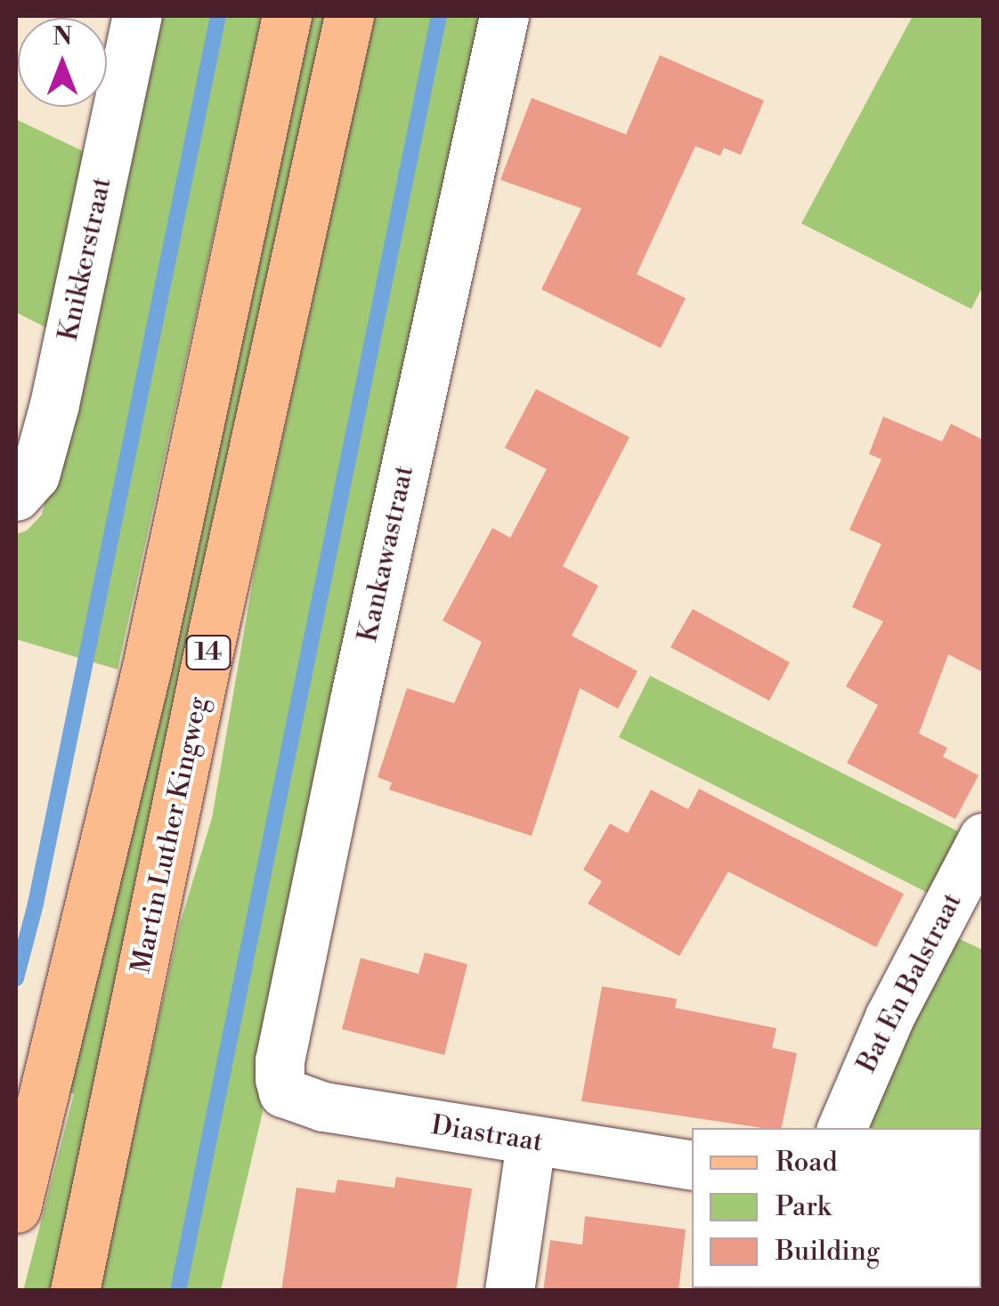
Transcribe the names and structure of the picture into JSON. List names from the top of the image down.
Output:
{
  "streets": {
    "main road": ["14", "Martin Luther Kingweg"],
    "street": [
      "Knikkerstraat",
      "Kankawastraat",
      "Bat En Balstraat",
      "Diastraat"
    ]
  },
  "crossings": [
    ["Kankawastraat", "Diastraat"]
  ],
  "legend": ["Road", "Park", "Building"],
  "north": "top"
}
